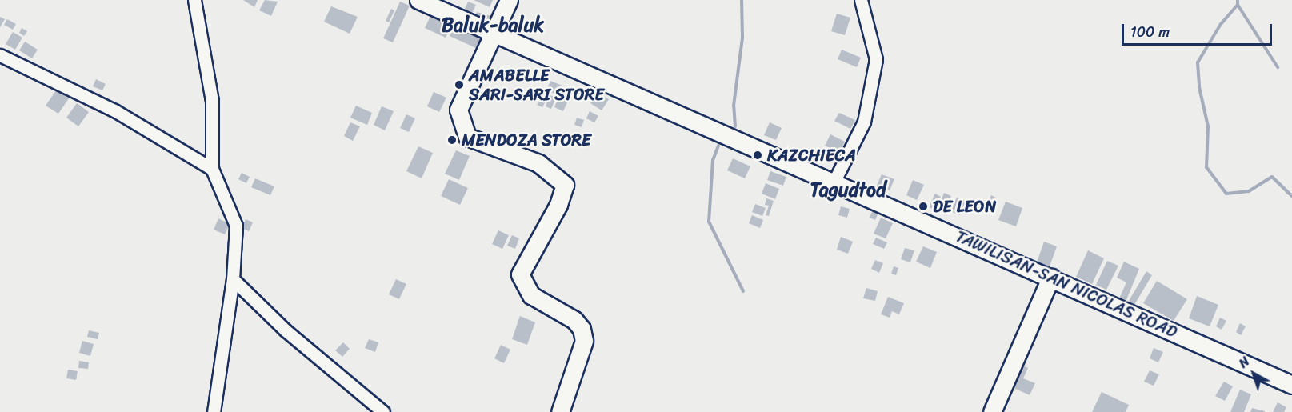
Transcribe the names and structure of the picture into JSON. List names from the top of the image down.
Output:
{
  "streets": {
    "main road": ["TAWILISAN-SAN NICOLAS ROAD"]
  },
  "districts": ["Baluk-baluk", "Tagudtod"],
  "places": [
    "AMABELLE SARI-SARI STORE",
    "MENDOZA STORE",
    "KAZCHIECA",
    "DE LEON"
  ],
  "scale_bar": "100 m",
  "north": "top left"
}
